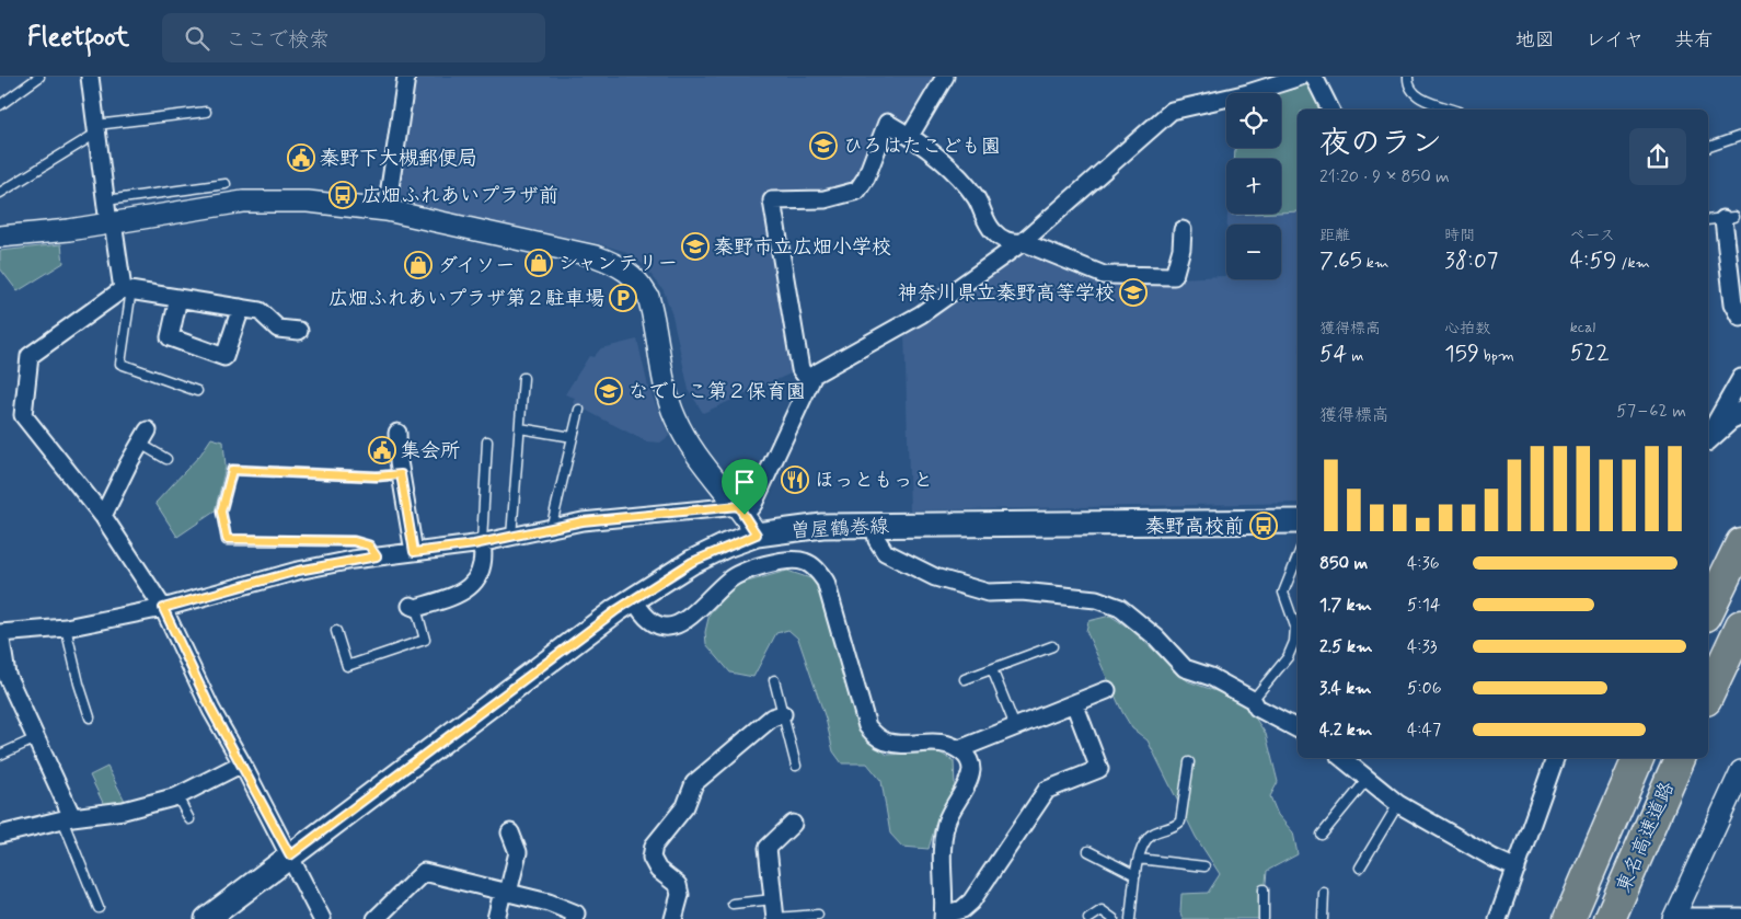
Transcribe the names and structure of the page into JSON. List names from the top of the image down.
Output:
{
  "streets": {
    "highway": ["東名高速道路"],
    "main road": ["曽屋鶴巻線"]
  },
  "places": {
    "school or university": [
      "ひろはたこども園",
      "秦野市立広畑小学校",
      "神奈川県立秦野高等学校",
      "なでしこ第２保育園"
    ],
    "public building": ["秦野下大槻郵便局", "集会所"],
    "bus stop": ["広畑ふれあいプラザ前", "秦野高校前"],
    "shop": ["シャンテリー", "ダイソー"],
    "parking": ["広畑ふれあいプラザ第２駐車場"],
    "restaurant": ["ほっともっと"]
  },
  "page": {
    "header": "Fleetfoot",
    "search": "ここで検索",
    "nav": ["地図", "レイヤ", "共有"],
    "map_buttons": ["+", "−"],
    "heading": ["夜のラン", "21:20 · 9 × 850 m"],
    "stats": [
      ["距離", "7.65 km"],
      ["時間", "38:07"],
      ["ペース", "4:59 /km"],
      ["獲得標高", "54 m"],
      ["心拍数", "159 bpm"],
      ["kcal", "522"]
    ],
    "chart": ["獲得標高", "57–62 m"],
    "list": [
      {
        "name": "850 m",
        "note": "4:36"
      },
      {
        "name": "1.7 km",
        "note": "5:14"
      },
      {
        "name": "2.5 km",
        "note": "4:33"
      },
      {
        "name": "3.4 km",
        "note": "5:06"
      },
      {
        "name": "4.2 km",
        "note": "4:47"
      }
    ]
  }
}
